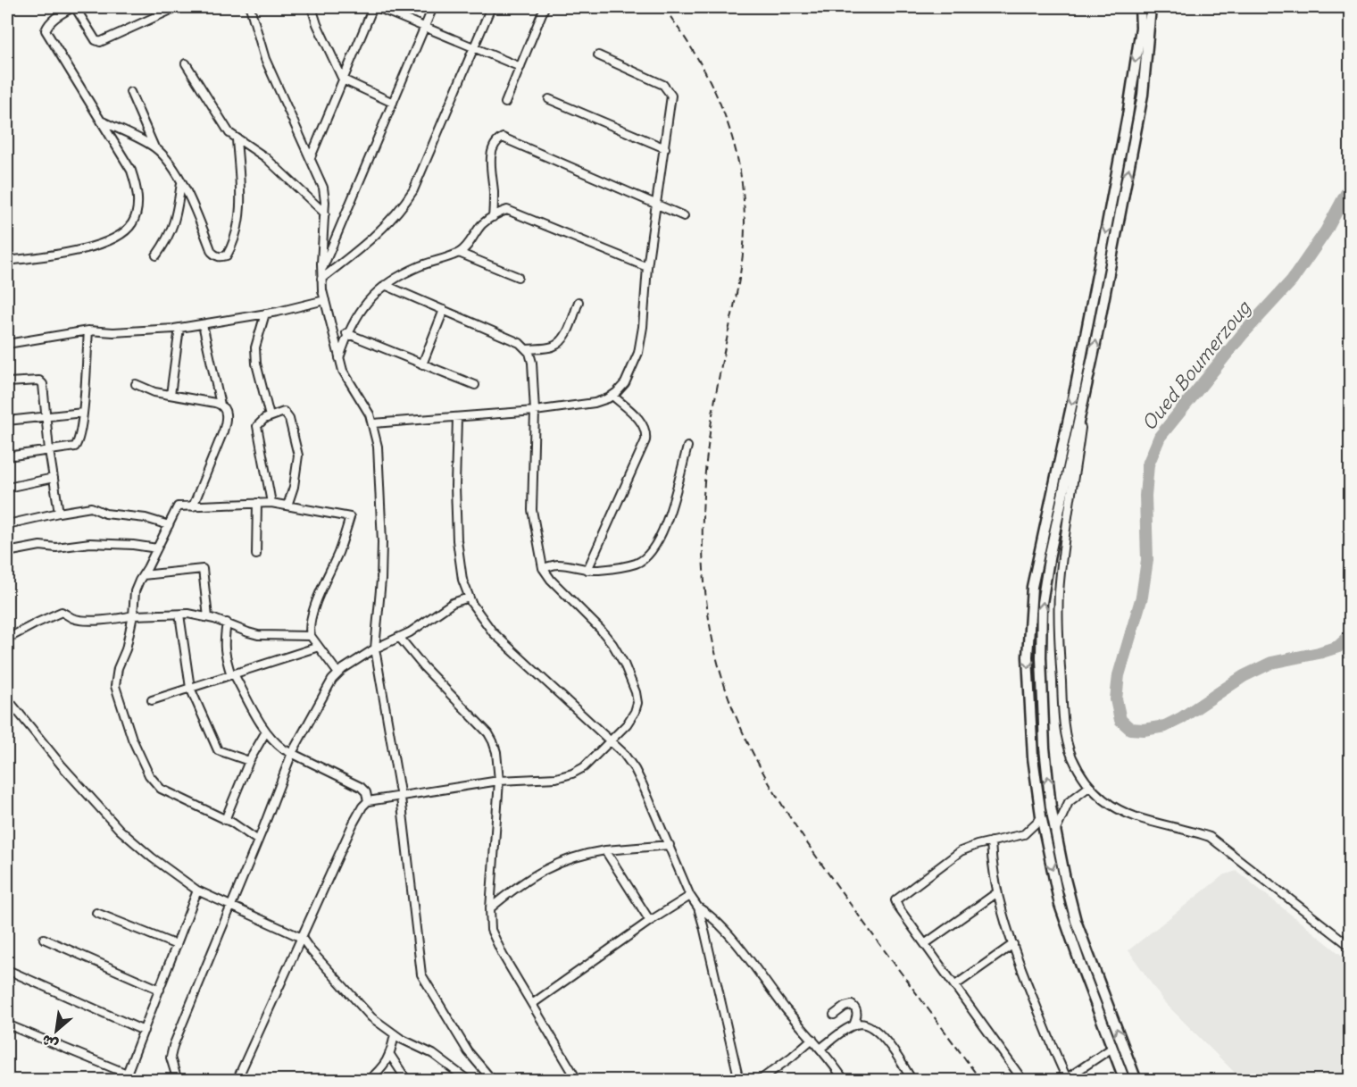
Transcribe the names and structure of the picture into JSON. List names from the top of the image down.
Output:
{
  "water": ["Oued Boumerzoug"],
  "north": "bottom left"
}
